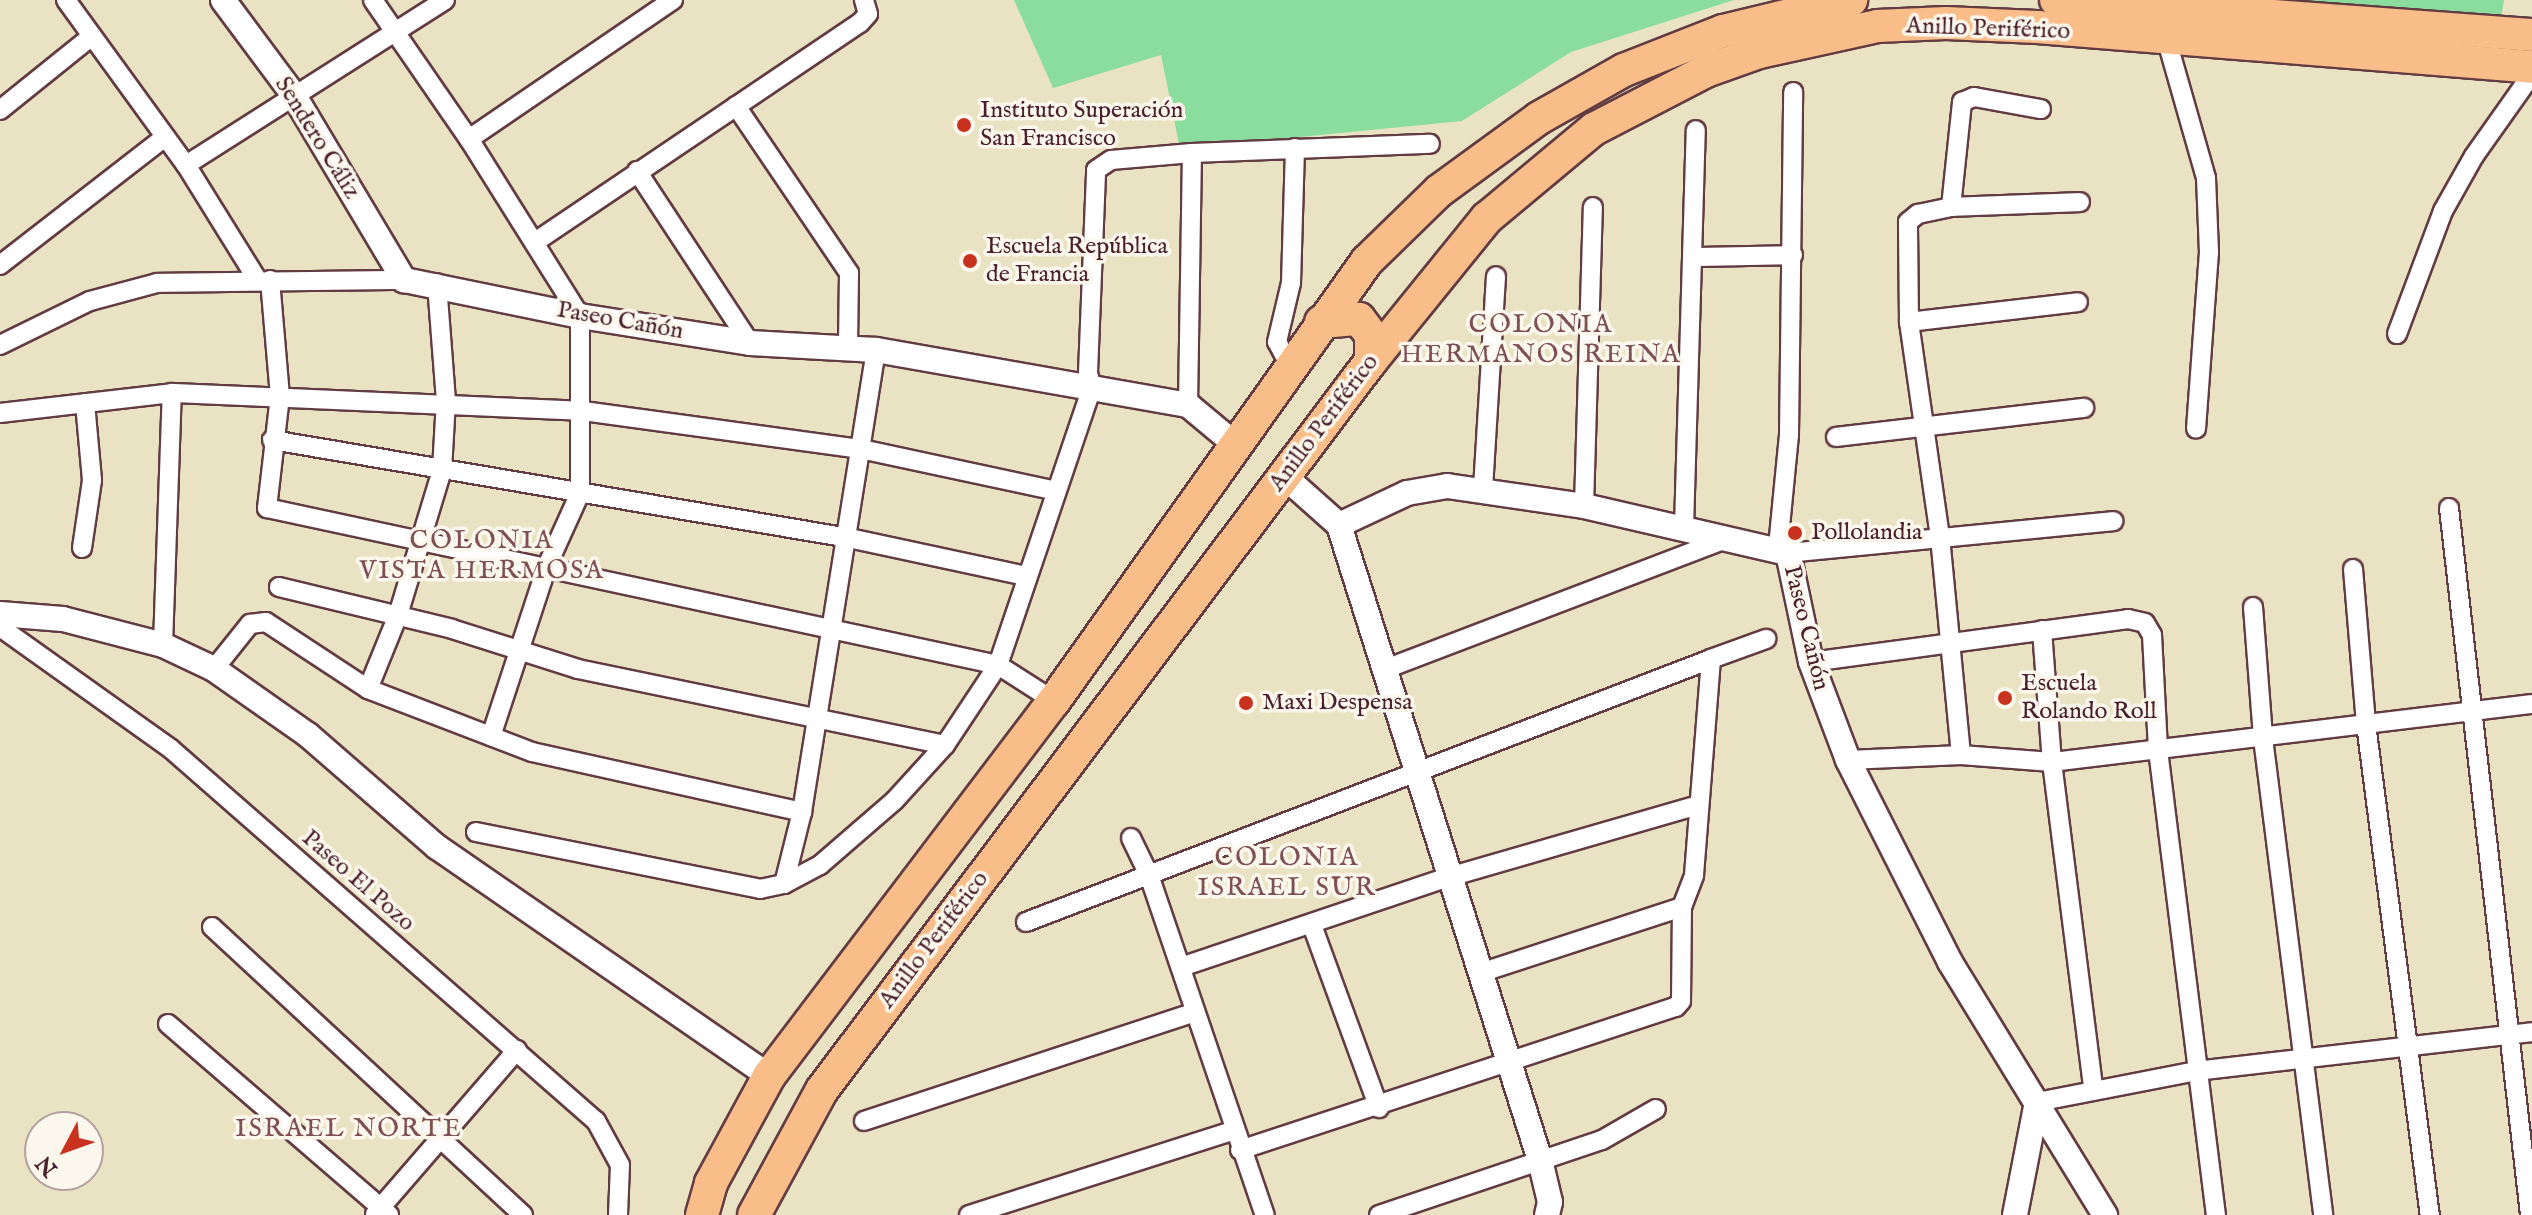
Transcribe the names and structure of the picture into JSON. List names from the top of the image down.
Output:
{
  "streets": {
    "highway": ["Anillo Periférico"],
    "street": ["Sendero Cáliz", "Paseo Cañón", "Paseo El Pozo"]
  },
  "crossings": [
    ["Sendero Cáliz", "Paseo Cañón"]
  ],
  "districts": [
    "COLONIA HERMANOS REINA",
    "COLONIA VISTA HERMOSA",
    "COLONIA ISRAEL SUR",
    "ISRAEL NORTE"
  ],
  "places": [
    "Instituto Superación San Francisco",
    "Escuela República de Francia",
    "Pollolandia",
    "Escuela Rolando Roll",
    "Maxi Despensa"
  ],
  "north": "bottom left"
}
